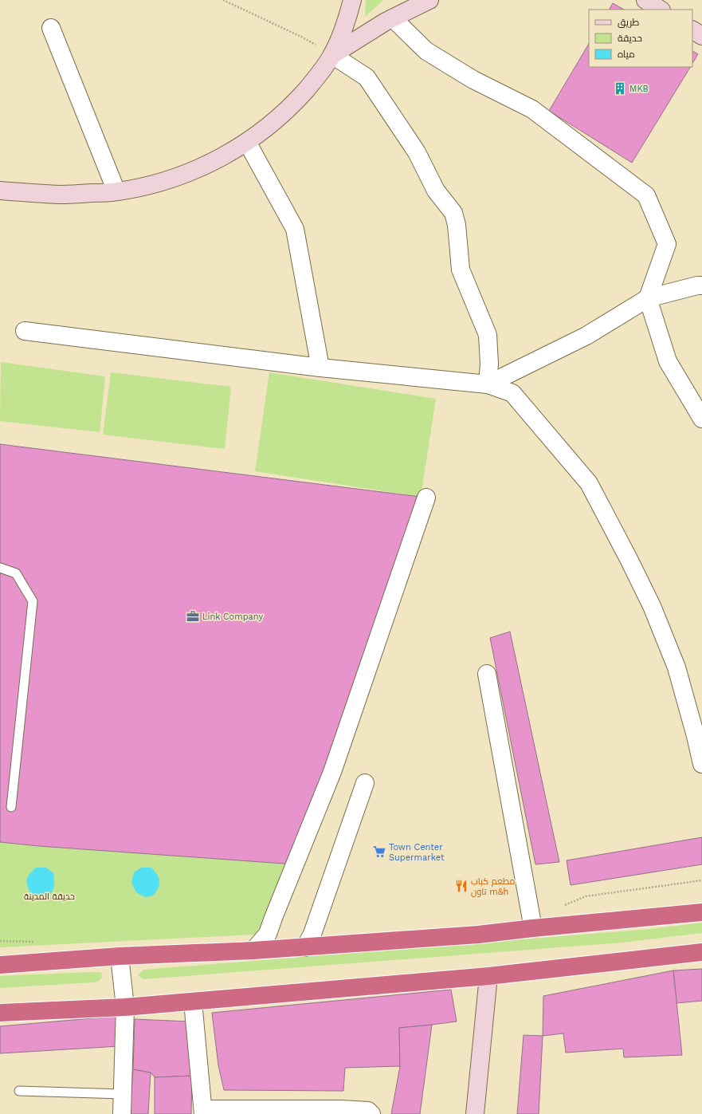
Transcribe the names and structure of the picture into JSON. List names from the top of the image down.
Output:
{
  "parks": ["حديقة المدينة"],
  "places": {
    "building": ["MKB"],
    "office": ["Link Company"],
    "supermarket": ["Town Center Supermarket"],
    "restaurant": ["مطعم كباب تاون m&h"]
  },
  "legend": ["طريق", "حديقة", "مياه"]
}
